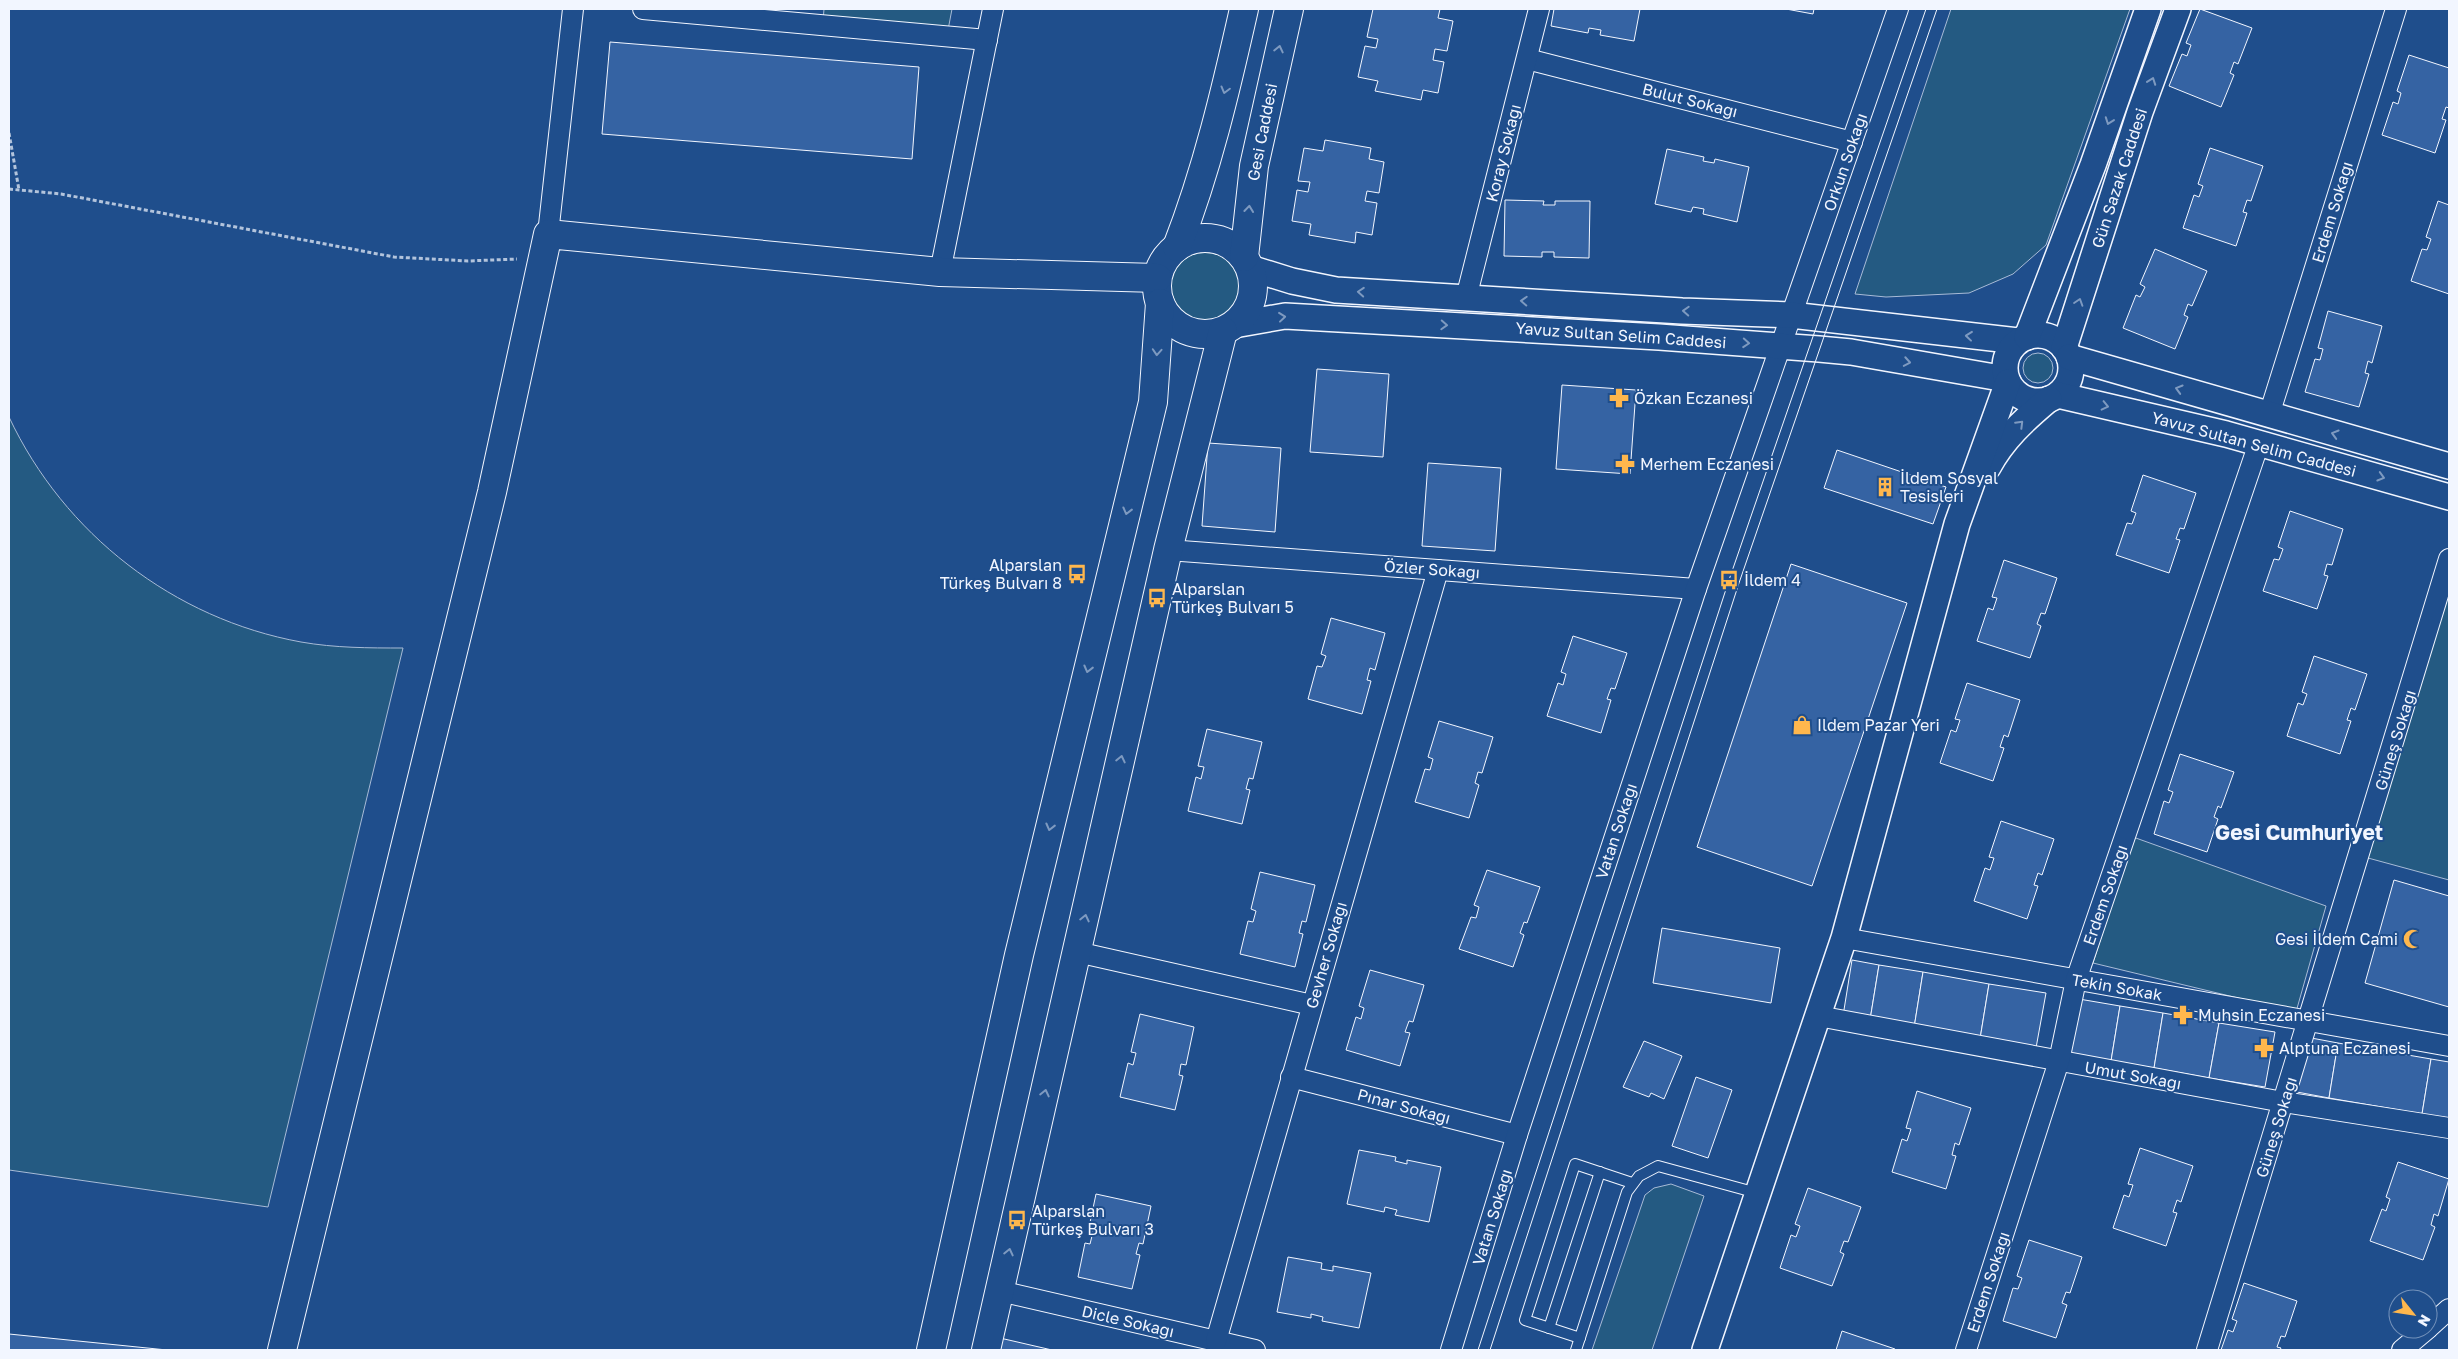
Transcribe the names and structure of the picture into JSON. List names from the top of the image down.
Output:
{
  "streets": {
    "main road": ["Gesi Caddesi"],
    "street": [
      "Bulut Sokağı",
      "Koray Sokağı",
      "Orkun Sokağı",
      "Gün Sazak Caddesi",
      "Erdem Sokağı",
      "Yavuz Sultan Selim Caddesi",
      "Özler Sokağı",
      "Güneş Sokağı",
      "Vatan Sokağı",
      "Gevher Sokağı",
      "Tekin Sokak",
      "Umut Sokağı",
      "Pınar Sokağı",
      "Dicle Sokağı"
    ]
  },
  "crossings": [
    ["Bulut Sokağı", "Koray Sokağı"],
    ["Bulut Sokağı", "Orkun Sokağı"],
    ["Gesi Caddesi", "Yavuz Sultan Selim Caddesi"],
    ["Koray Sokağı", "Yavuz Sultan Selim Caddesi"],
    ["Orkun Sokağı", "Yavuz Sultan Selim Caddesi"],
    ["Orkun Sokağı", "Vatan Sokağı"],
    ["Gün Sazak Caddesi", "Yavuz Sultan Selim Caddesi"],
    ["Erdem Sokağı", "Yavuz Sultan Selim Caddesi"],
    ["Erdem Sokağı", "Tekin Sokak"],
    ["Erdem Sokağı", "Umut Sokağı"],
    ["Yavuz Sultan Selim Caddesi", "Vatan Sokağı"],
    ["Özler Sokağı", "Vatan Sokağı"],
    ["Özler Sokağı", "Gevher Sokağı"],
    ["Güneş Sokağı", "Tekin Sokak"],
    ["Güneş Sokağı", "Umut Sokağı"],
    ["Vatan Sokağı", "Pınar Sokağı"],
    ["Gevher Sokağı", "Pınar Sokağı"],
    ["Gevher Sokağı", "Dicle Sokağı"]
  ],
  "districts": ["Gesi Cumhuriyet"],
  "places": {
    "pharmacy": [
      "Özkan Eczanesi",
      "Merhem Eczanesi",
      "Muhsin Eczanesi",
      "Alptuna Eczanesi"
    ],
    "building": ["İldem Sosyal Tesisleri"],
    "bus stop": [
      "Alparslan Türkeş Bulvarı 8",
      "İldem 4",
      "Alparslan Türkeş Bulvarı 5",
      "Alparslan Türkeş Bulvarı 3"
    ],
    "shop": ["Ildem Pazar Yeri"],
    "mosque": ["Gesi İldem Cami"]
  },
  "north": "bottom right"
}
